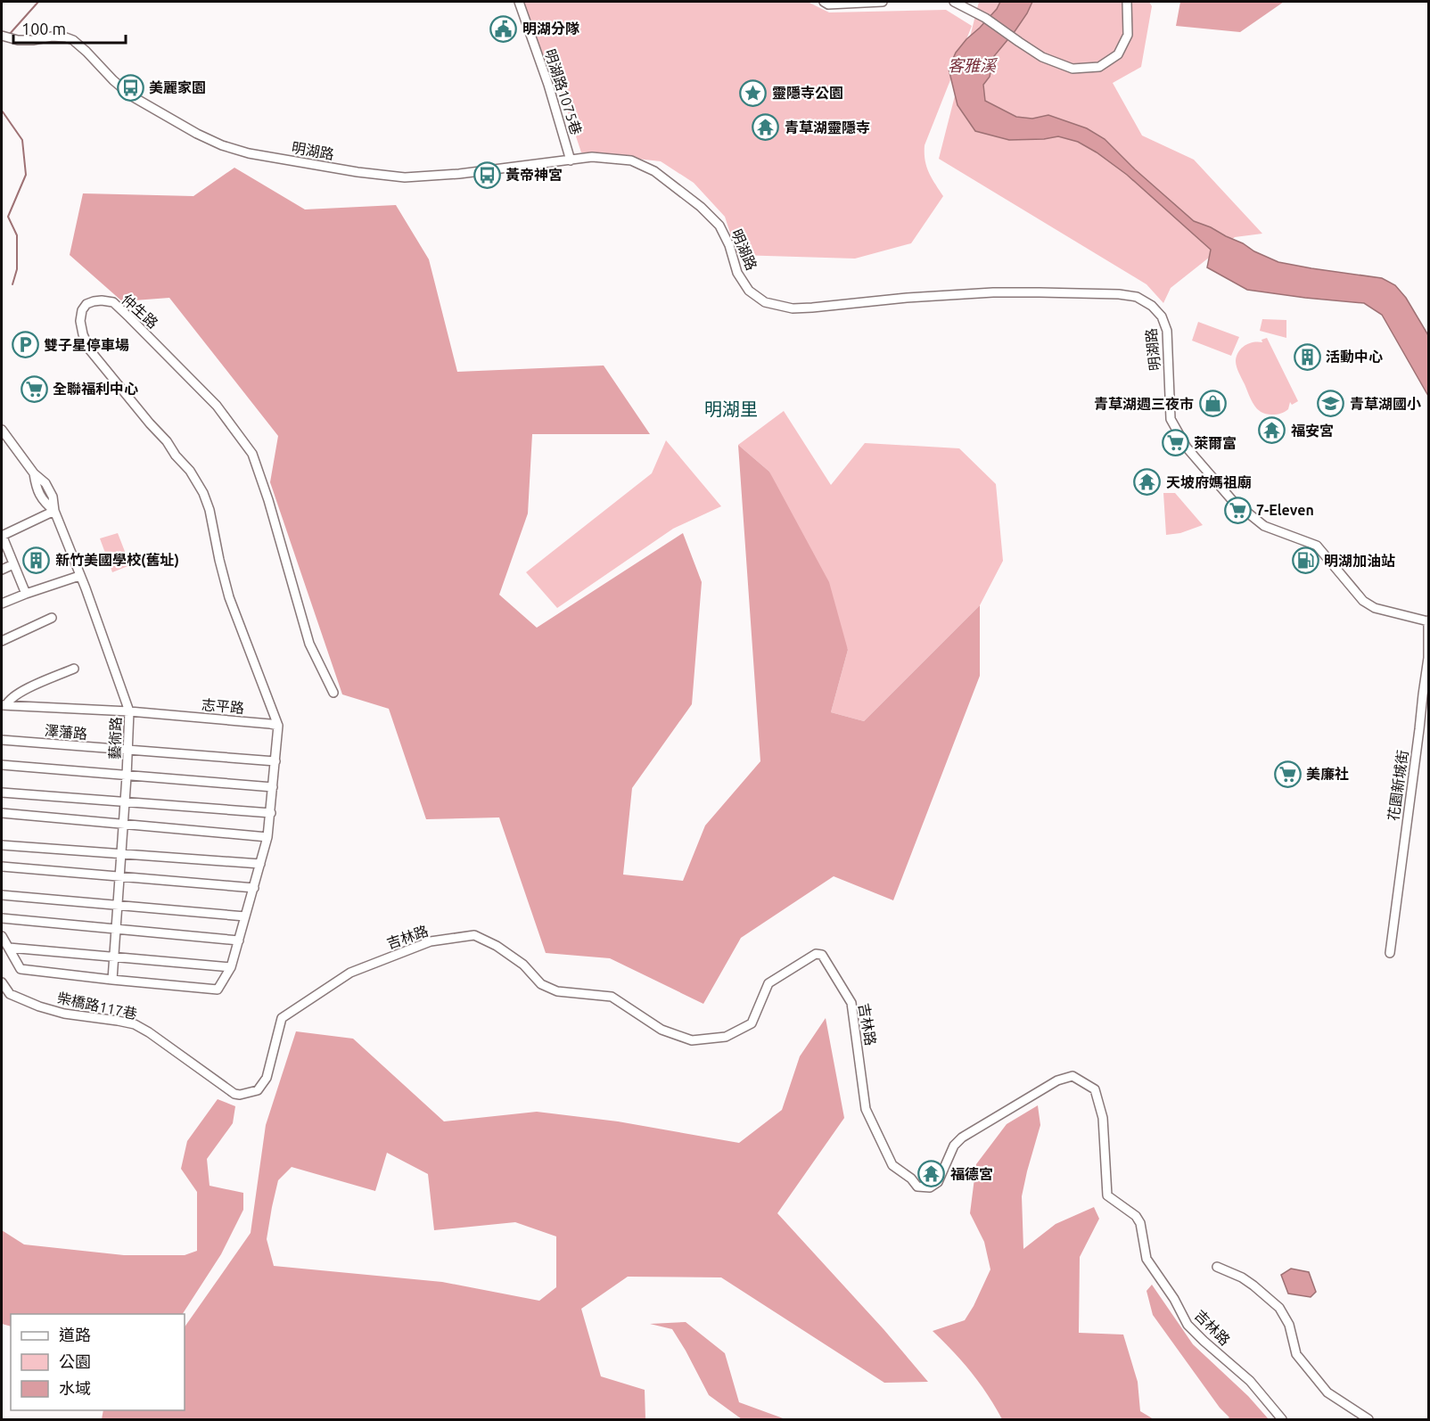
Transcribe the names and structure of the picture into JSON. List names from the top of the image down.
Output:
{
  "streets": {
    "street": [
      "明湖路1075巷",
      "明湖路",
      "仲生路",
      "志平路",
      "澤藩路",
      "藝術路",
      "花園新城街",
      "吉林路",
      "柴橋路117巷"
    ]
  },
  "crossings": [
    ["明湖路1075巷", "明湖路"],
    ["明湖路", "花園新城街"],
    ["仲生路", "志平路"],
    ["志平路", "澤藩路"],
    ["志平路", "藝術路"],
    ["澤藩路", "藝術路"],
    ["吉林路", "柴橋路117巷"]
  ],
  "districts": ["明湖里"],
  "water": ["客雅溪"],
  "places": {
    "public building": ["明湖分隊"],
    "bus stop": ["美麗家園", "黃帝神宮"],
    "place": ["靈隱寺公園"],
    "temple": [
      "青草湖靈隱寺",
      "福安宮",
      "天坡府媽祖廟",
      "福德宮"
    ],
    "parking": ["雙子星停車場"],
    "building": ["活動中心", "新竹美國學校(舊址)"],
    "supermarket": [
      "全聯福利中心",
      "萊爾富",
      "7-Eleven",
      "美廉社"
    ],
    "shop": ["青草湖週三夜市"],
    "school or university": ["青草湖國小"],
    "fuel station": ["明湖加油站"]
  },
  "legend": ["道路", "公園", "水域"],
  "scale_bar": "100 m"
}
